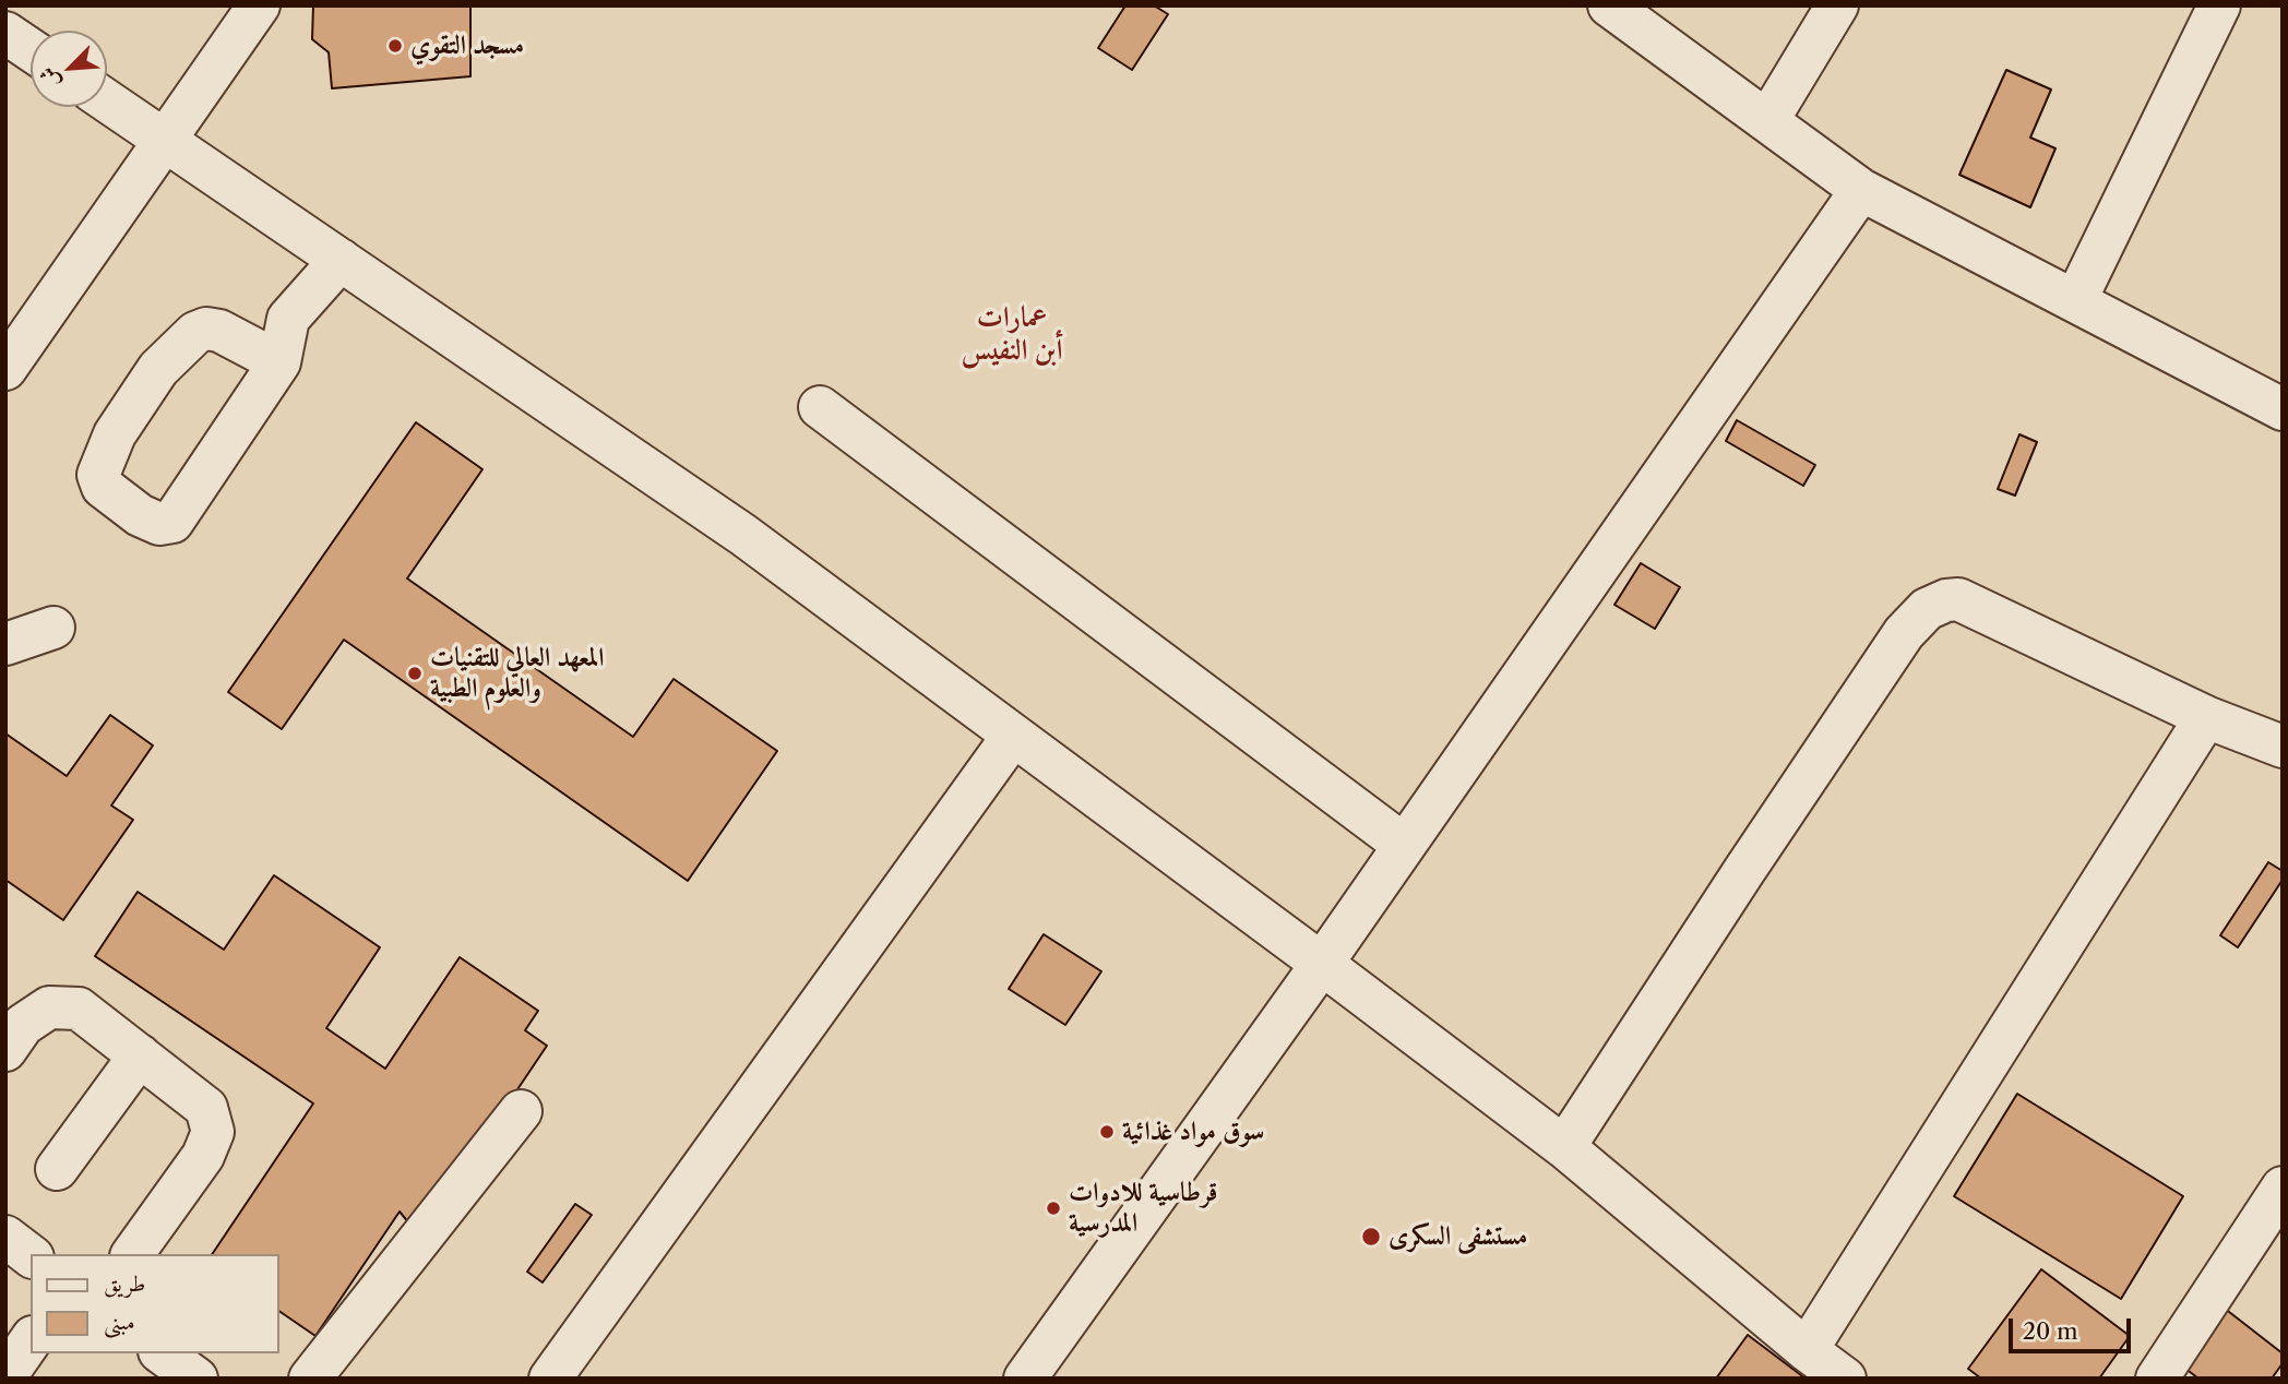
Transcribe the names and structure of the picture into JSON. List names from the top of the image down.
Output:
{
  "districts": ["عمارات أبن النفيس"],
  "places": [
    "مسجد التقوي",
    "المعهد العالي للتقنيات والعلوم الطبية",
    "سوق مواد غذائية",
    "قرطاسية للادوات المدرسية",
    "مستشفى السكرى"
  ],
  "legend": ["طريق", "مبنى"],
  "scale_bar": "20 m",
  "north": "bottom left"
}
